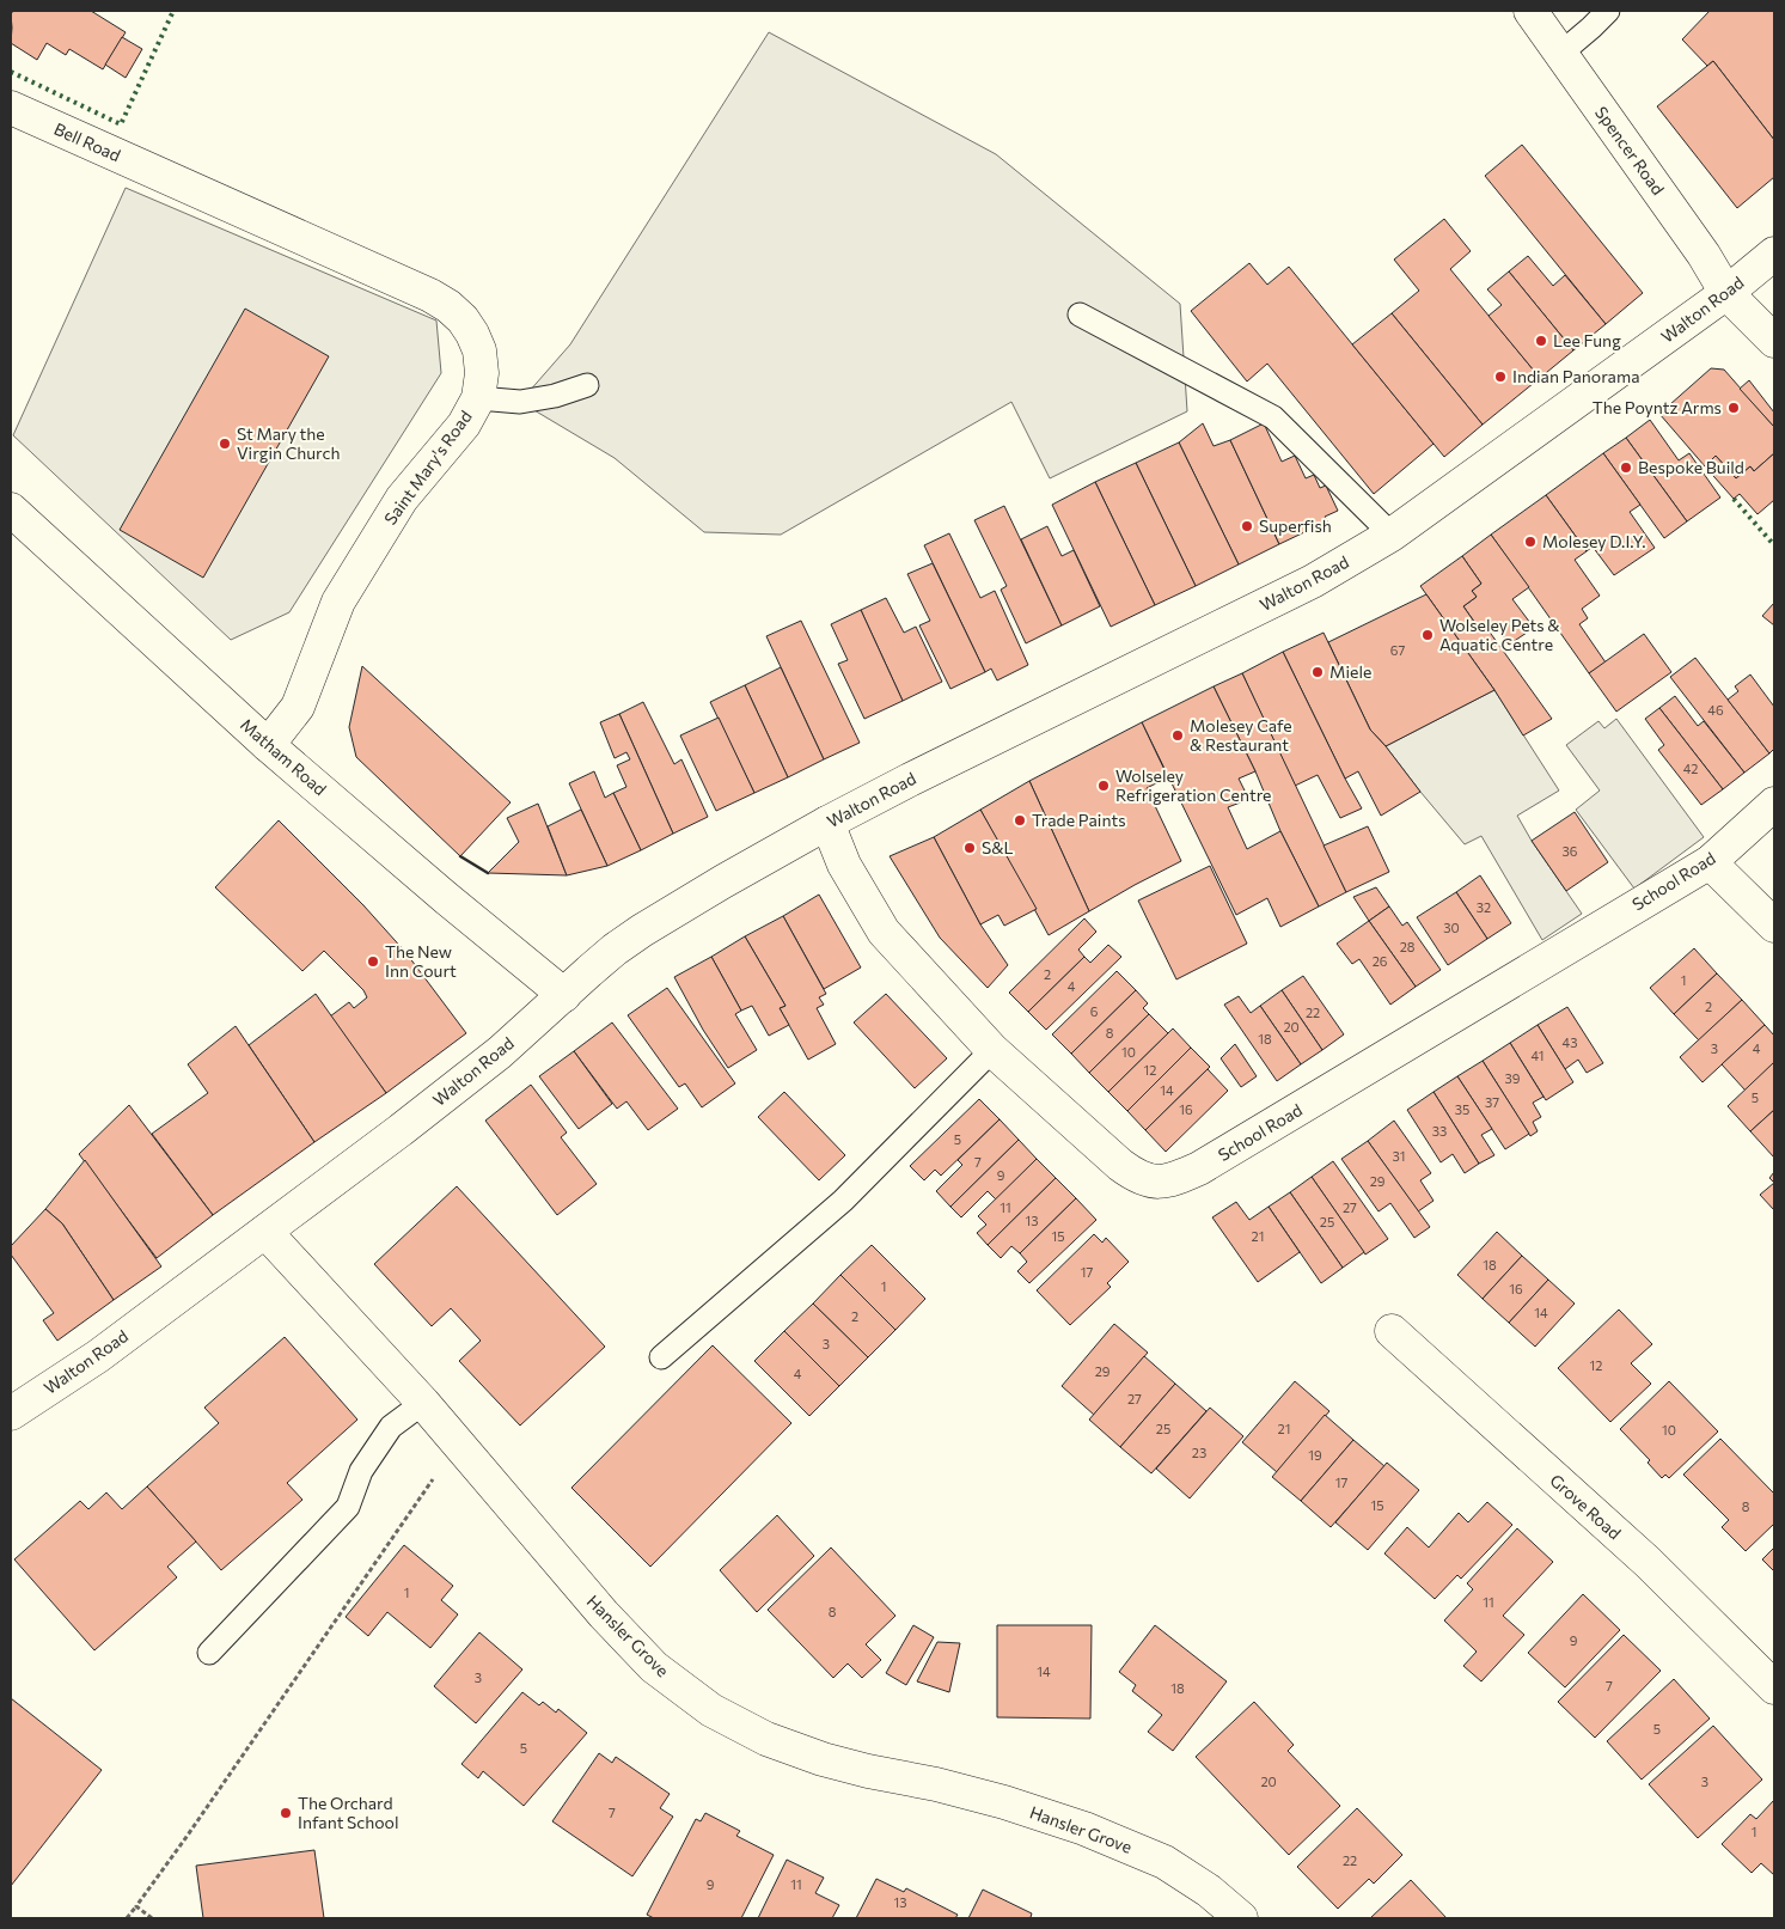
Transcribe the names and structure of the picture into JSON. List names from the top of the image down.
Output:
{
  "streets": {
    "street": [
      "Bell Road",
      "Spencer Road",
      "Walton Road",
      "Saint Mary's Road",
      "Matham Road",
      "School Road",
      "Grove Road",
      "Hansler Grove"
    ]
  },
  "crossings": [
    ["Bell Road", "Saint Mary's Road"],
    ["Spencer Road", "Walton Road"],
    ["Walton Road", "Matham Road"],
    ["Walton Road", "School Road"],
    ["Walton Road", "Hansler Grove"],
    ["Saint Mary's Road", "Matham Road"]
  ],
  "places": [
    "Lee Fung",
    "Indian Panorama",
    "The Poyntz Arms",
    "St Mary the Virgin Church",
    "Bespoke Build",
    "Superfish",
    "Molesey D.I.Y.",
    "Wolseley Pets & Aquatic Centre",
    "Miele",
    "Molesey Cafe & Restaurant",
    "Wolseley Refrigeration Centre",
    "Trade Paints",
    "S&L",
    "The New Inn Court",
    "The Orchard Infant School"
  ],
  "house_numbers": [
    "67",
    "46",
    "42",
    "36",
    "32",
    "30",
    "28",
    "26",
    "2",
    "1",
    "4",
    "2",
    "6",
    "22",
    "20",
    "8",
    "18",
    "43",
    "3",
    "4",
    "10",
    "41",
    "12",
    "39",
    "14",
    "5",
    "37",
    "16",
    "35",
    "33",
    "5",
    "31",
    "7",
    "9",
    "29",
    "11",
    "27",
    "13",
    "25",
    "15",
    "21",
    "18",
    "17",
    "1",
    "16",
    "14",
    "2",
    "3",
    "12",
    "29",
    "4",
    "27",
    "25",
    "21",
    "10",
    "23",
    "19",
    "17",
    "15",
    "8",
    "1",
    "11",
    "8",
    "9",
    "14",
    "3",
    "7",
    "18",
    "5",
    "5",
    "20",
    "3",
    "7",
    "1",
    "22",
    "9",
    "11",
    "13"
  ]
}
